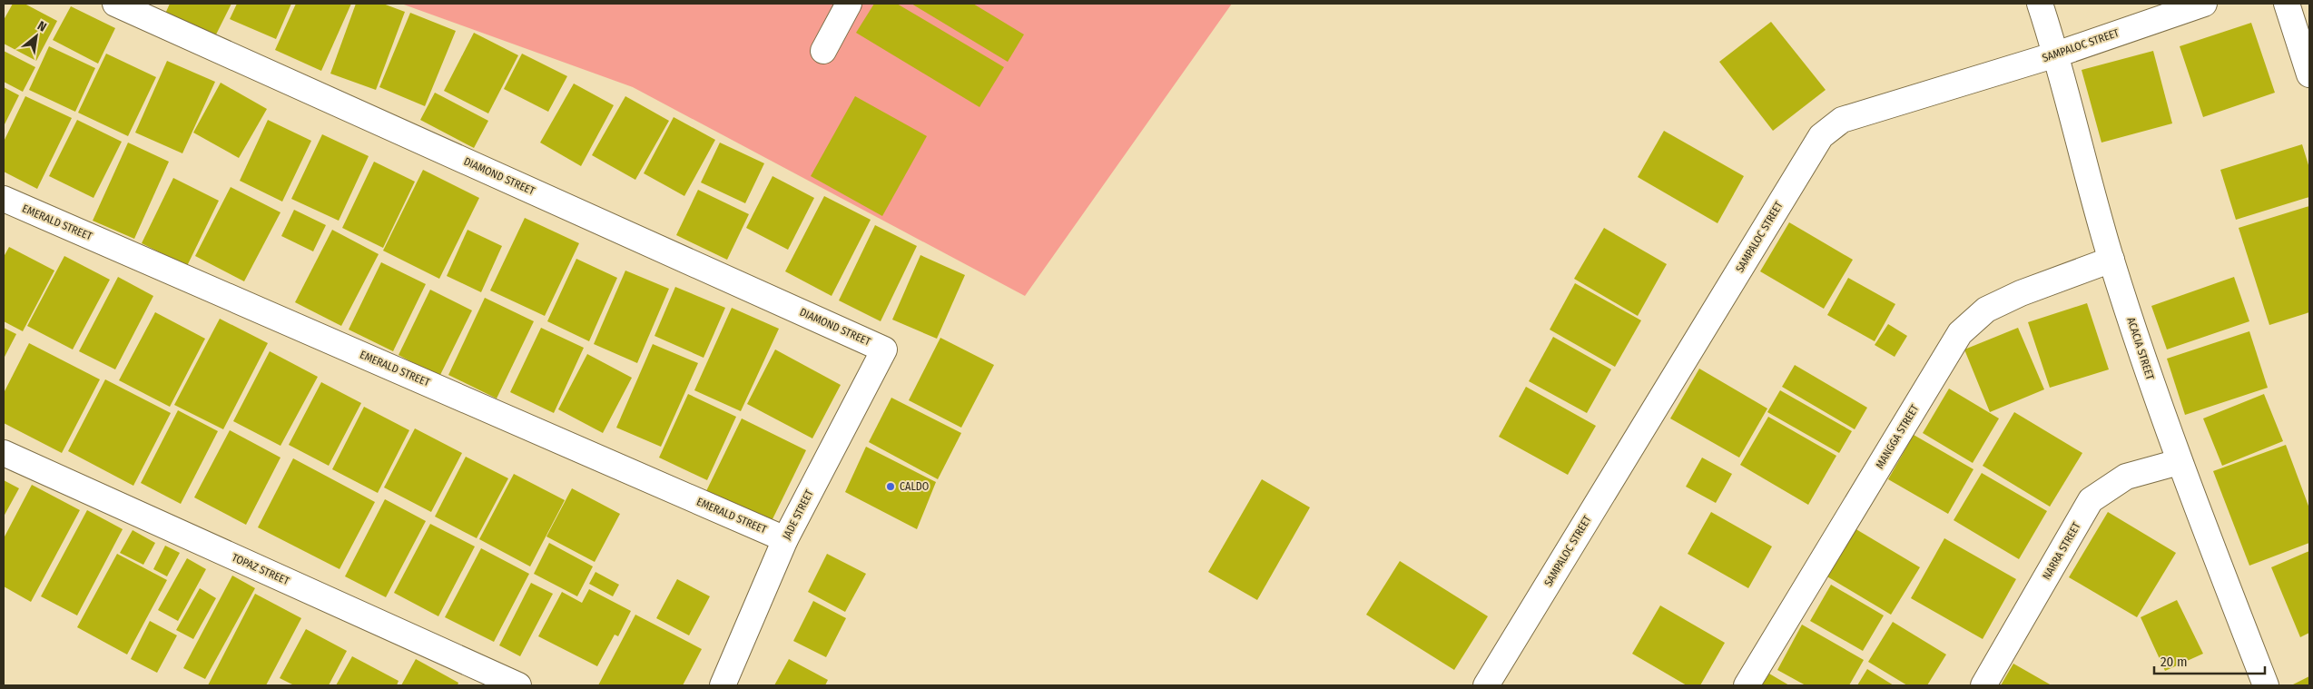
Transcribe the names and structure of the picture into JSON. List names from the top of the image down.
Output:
{
  "streets": {
    "street": [
      "SAMPALOC STREET",
      "DIAMOND STREET",
      "EMERALD STREET",
      "ACACIA STREET",
      "MANGGA STREET",
      "JADE STREET",
      "NARRA STREET",
      "TOPAZ STREET"
    ]
  },
  "crossings": [
    ["SAMPALOC STREET", "ACACIA STREET"],
    ["DIAMOND STREET", "JADE STREET"],
    ["EMERALD STREET", "JADE STREET"],
    ["ACACIA STREET", "MANGGA STREET"],
    ["ACACIA STREET", "NARRA STREET"]
  ],
  "places": ["CALDO"],
  "scale_bar": "20 m",
  "north": "top right"
}
